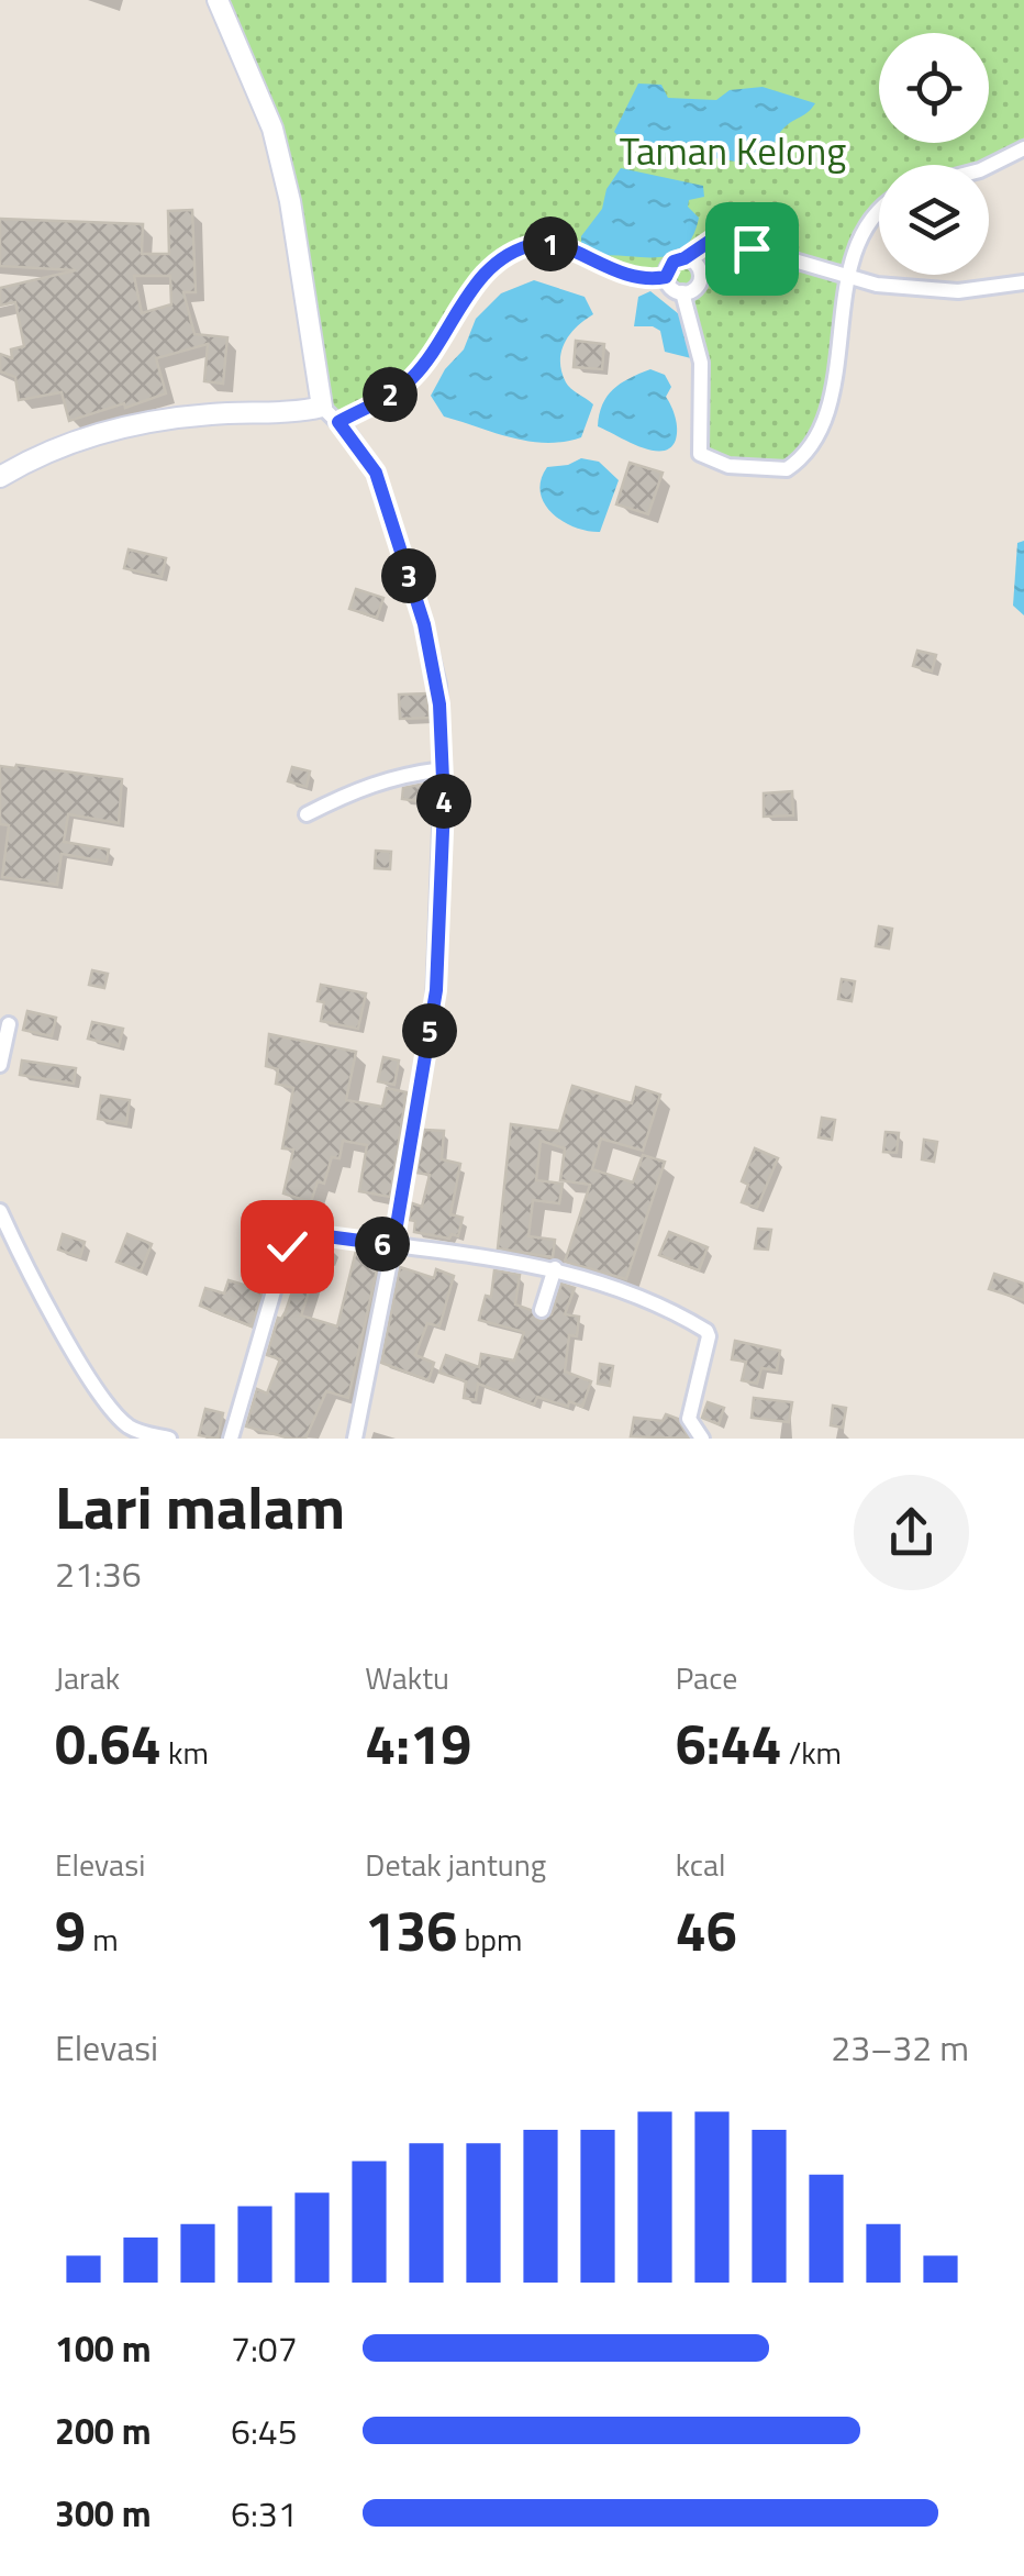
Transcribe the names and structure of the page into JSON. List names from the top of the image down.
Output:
{
  "parks": ["Taman Kelong"],
  "page": {
    "pins": [
      "1",
      "2",
      "3",
      "4",
      "5",
      "6"
    ],
    "heading": ["Lari malam", "21:36"],
    "stats": [
      ["Jarak", "0.64 km"],
      ["Waktu", "4:19"],
      ["Pace", "6:44 /km"],
      ["Elevasi", "9 m"],
      ["Detak jantung", "136 bpm"],
      ["kcal", "46"]
    ],
    "chart": ["Elevasi", "23–32 m"],
    "list": [
      {
        "name": "100 m",
        "note": "7:07"
      },
      {
        "name": "200 m",
        "note": "6:45"
      },
      {
        "name": "300 m",
        "note": "6:31"
      }
    ]
  }
}
